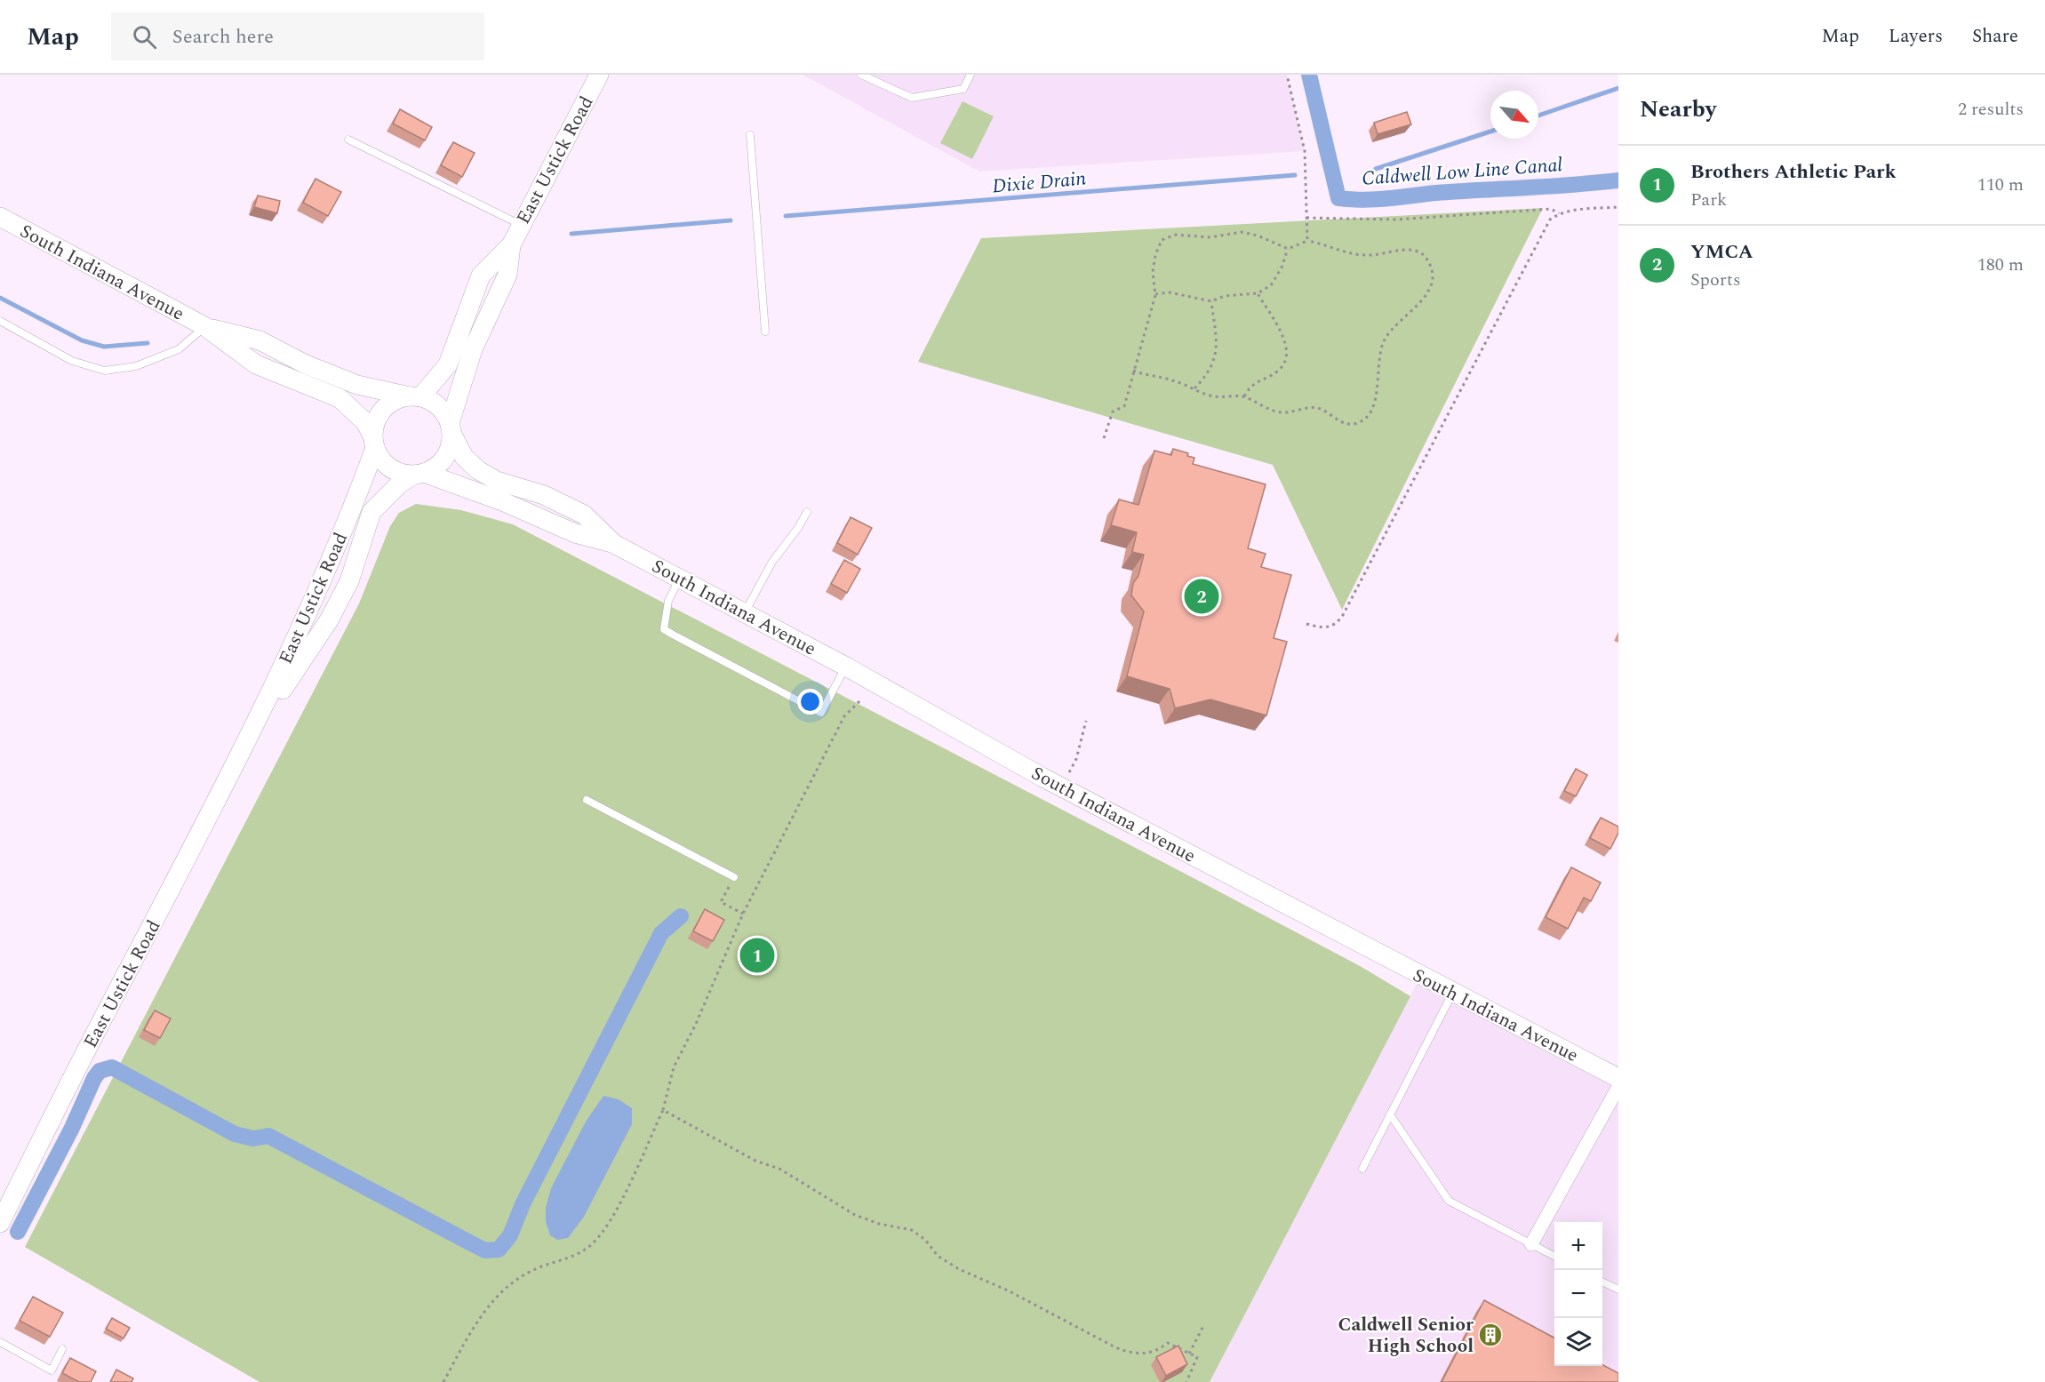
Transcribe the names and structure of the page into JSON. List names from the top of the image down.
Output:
{
  "streets": {
    "main road": ["East Ustick Road", "South Indiana Avenue"]
  },
  "crossings": [
    ["East Ustick Road", "South Indiana Avenue"]
  ],
  "water": ["Caldwell Low Line Canal", "Dixie Drain"],
  "places": {
    "building": ["Caldwell Senior High School"]
  },
  "north": "bottom right",
  "page": {
    "header": "Map",
    "search": "Search here",
    "nav": ["Map", "Layers", "Share"],
    "heading": ["Nearby", "2 results"],
    "list": [
      {
        "mark": "1",
        "name": "Brothers Athletic Park",
        "note": "Park",
        "value": "110 m"
      },
      {
        "mark": "2",
        "name": "YMCA",
        "note": "Sports",
        "value": "180 m"
      }
    ],
    "pins": ["2", "1"],
    "map_buttons": ["+", "−"]
  }
}
